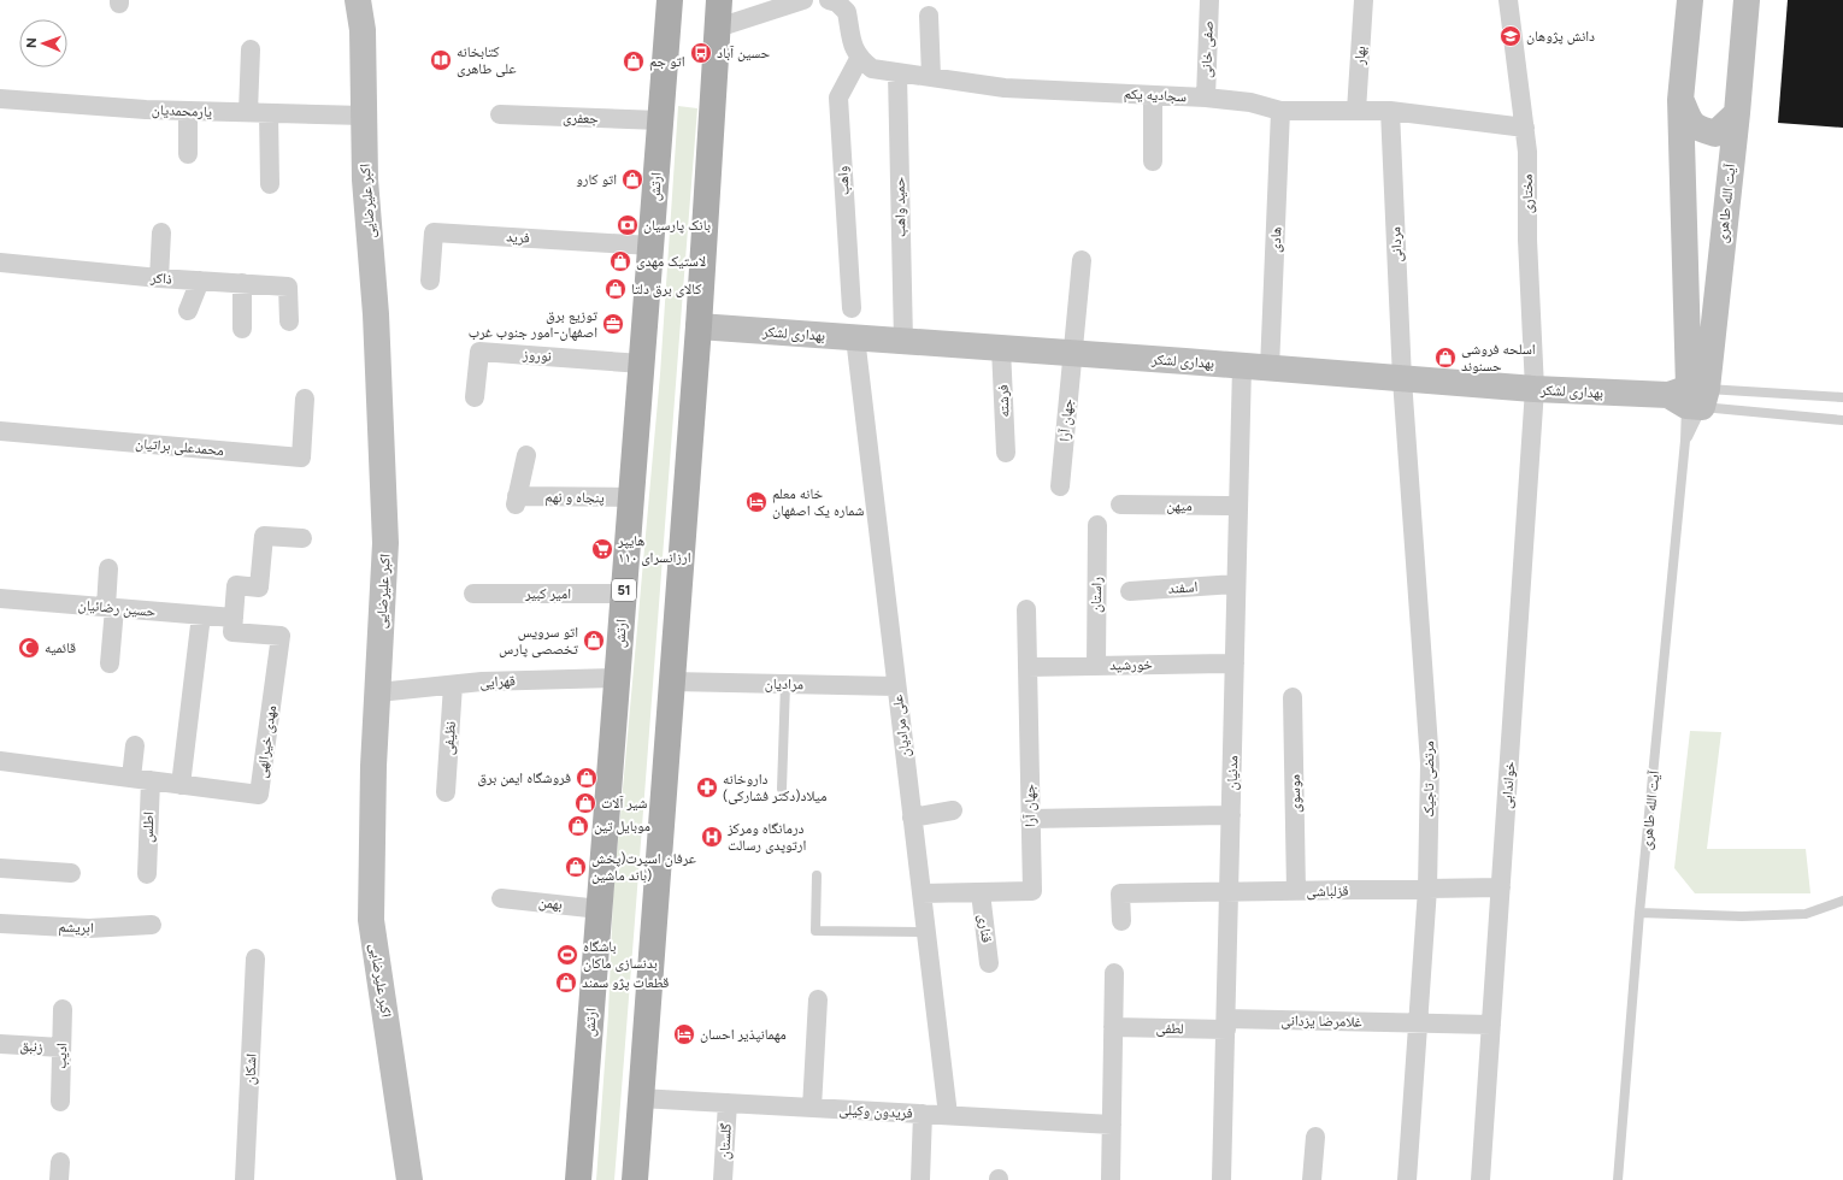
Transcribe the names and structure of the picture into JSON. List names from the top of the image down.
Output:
{
  "streets": {
    "main road": ["ارتش", "51"],
    "street": [
      "صفی خانی",
      "بهار",
      "سجادیه یکم",
      "یارمحمدیان",
      "جعفری",
      "واهب",
      "مختاری",
      "اکبر علیرضایی",
      "آیت الله طاهری",
      "حمید واهب",
      "فرید",
      "هادی",
      "مردانی",
      "ذاکر",
      "بهداری لشکر",
      "نوروز",
      "فرشته",
      "جهان آرا",
      "محمدعلی براتیان",
      "پنجاه و نهم",
      "میهن",
      "اسفند",
      "امیر کبیر",
      "راستان",
      "حسین رضائیان",
      "خورشید",
      "قهرایی",
      "مرادیان",
      "علی مرادیان",
      "نظیفی",
      "مهدی خیرالهی",
      "مدنیان",
      "مرتضی تاجیک",
      "خواندابی",
      "موسوی",
      "اطلس",
      "قزلباشی",
      "بهمن",
      "ابریشم",
      "قناری",
      "غلامرضا یزدانی",
      "لطفی",
      "زنبق",
      "ادیب",
      "اشکان",
      "فریدون وکیلی",
      "گلستان"
    ]
  },
  "crossings": [
    ["صفی خانی", "سجادیه یکم"],
    ["بهار", "سجادیه یکم"],
    ["سجادیه یکم", "واهب"],
    ["سجادیه یکم", "مختاری"],
    ["سجادیه یکم", "حمید واهب"],
    ["سجادیه یکم", "هادی"],
    ["سجادیه یکم", "مردانی"],
    ["یارمحمدیان", "اکبر علیرضایی"],
    ["جعفری", "ارتش"],
    ["ارتش", "فرید"],
    ["ارتش", "نوروز"],
    ["ارتش", "پنجاه و نهم"],
    ["ارتش", "امیر کبیر"],
    ["ارتش", "قهرایی"],
    ["ارتش", "بهمن"],
    ["مختاری", "بهداری لشکر"],
    ["مختاری", "خواندابی"],
    ["اکبر علیرضایی", "قهرایی"],
    ["آیت الله طاهری", "بهداری لشکر"],
    ["حمید واهب", "بهداری لشکر"],
    ["هادی", "بهداری لشکر"],
    ["مردانی", "بهداری لشکر"],
    ["مردانی", "مرتضی تاجیک"],
    ["بهداری لشکر", "فرشته"],
    ["بهداری لشکر", "جهان آرا"],
    ["بهداری لشکر", "علی مرادیان"],
    ["بهداری لشکر", "مدنیان"],
    ["بهداری لشکر", "مرتضی تاجیک"],
    ["بهداری لشکر", "خواندابی"],
    ["جهان آرا", "خورشید"],
    ["جهان آرا", "علی مرادیان"],
    ["جهان آرا", "قناری"],
    ["میهن", "مدنیان"],
    ["اسفند", "مدنیان"],
    ["راستان", "خورشید"],
    ["حسین رضائیان", "مهدی خیرالهی"],
    ["خورشید", "مدنیان"],
    ["قهرایی", "نظیفی"],
    ["مرادیان", "علی مرادیان"],
    ["علی مرادیان", "فریدون وکیلی"],
    ["مهدی خیرالهی", "اطلس"],
    ["مدنیان", "قزلباشی"],
    ["مدنیان", "غلامرضا یزدانی"],
    ["مدنیان", "لطفی"],
    ["مرتضی تاجیک", "قزلباشی"],
    ["مرتضی تاجیک", "غلامرضا یزدانی"],
    ["خواندابی", "قزلباشی"],
    ["خواندابی", "غلامرضا یزدانی"],
    ["موسوی", "قزلباشی"],
    ["غلامرضا یزدانی", "لطفی"],
    ["زنبق", "ادیب"],
    ["فریدون وکیلی", "گلستان"]
  ],
  "places": {
    "school or university": ["دانش پژوهان"],
    "bus stop": ["حسین آباد"],
    "library": ["کتابخانه علی طاهری"],
    "shop": [
      "اتو جم",
      "اتو کارو",
      "لاستیک مهدی",
      "کالای برق دلتا",
      "اسلحه فروشی حسنوند",
      "اتو سرویس تخصصی پارس",
      "فروشگاه ایمن برق",
      "شیر آلات",
      "موبایل تین",
      "عرفان اسپرت(پخش باند ماشین)",
      "قطعات پژو سمند"
    ],
    "bank": ["بانک پارسیان"],
    "office": ["توزیع برق اصفهان-امور جنوب غرب"],
    "hotel": ["خانه معلم شماره یک اصفهان", "مهمانپذیر احسان"],
    "supermarket": ["هایپر ارزانسرای ۱۱۰"],
    "mosque": ["قائمیه"],
    "pharmacy": ["داروخانه میلاد(دکتر فشارکی)"],
    "hospital": ["درمانگاه ومرکز ارتوپدی رسالت"],
    "sports": ["باشگاه بدنسازی ماکان"]
  },
  "north": "left"
}
